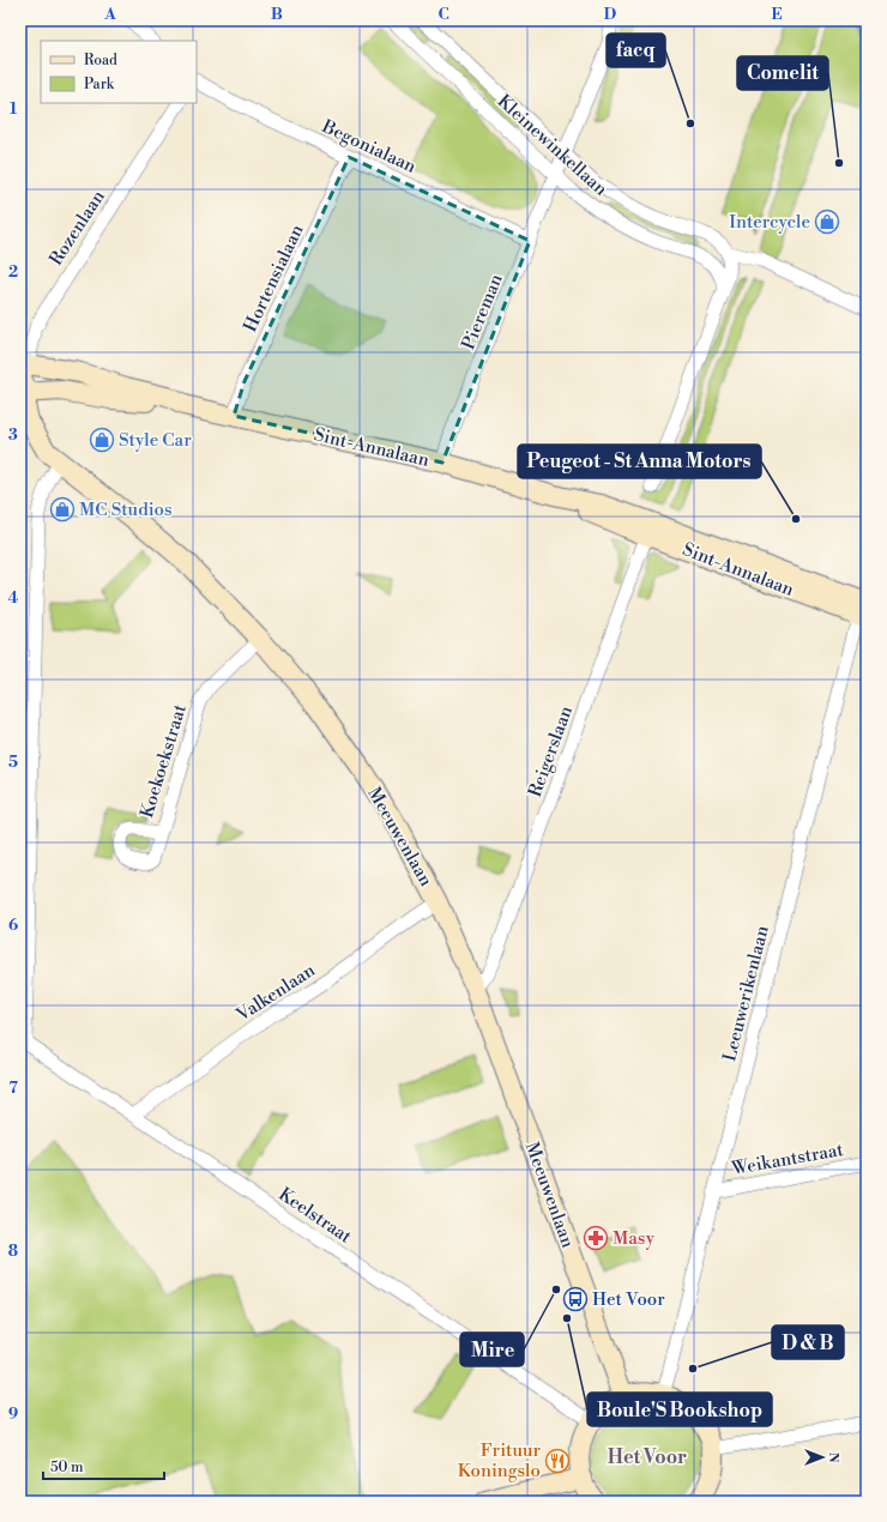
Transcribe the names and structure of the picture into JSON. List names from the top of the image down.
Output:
{
  "streets": {
    "street": [
      "Kleinewinkellaan",
      "Begonialaan",
      "Rozenlaan",
      "Hortensialaan",
      "Piereman",
      "Sint-Annalaan",
      "Reigerslaan",
      "Koekoekstraat",
      "Meeuwenlaan",
      "Valkenlaan",
      "Leeuwerikenlaan",
      "Weikantstraat",
      "Keelstraat"
    ]
  },
  "crossings": [
    ["Kleinewinkellaan", "Piereman"],
    ["Begonialaan", "Hortensialaan"],
    ["Begonialaan", "Piereman"],
    ["Rozenlaan", "Sint-Annalaan"],
    ["Rozenlaan", "Meeuwenlaan"],
    ["Hortensialaan", "Sint-Annalaan"],
    ["Piereman", "Sint-Annalaan"],
    ["Sint-Annalaan", "Reigerslaan"],
    ["Sint-Annalaan", "Meeuwenlaan"],
    ["Sint-Annalaan", "Leeuwerikenlaan"],
    ["Reigerslaan", "Meeuwenlaan"],
    ["Koekoekstraat", "Meeuwenlaan"],
    ["Meeuwenlaan", "Valkenlaan"],
    ["Valkenlaan", "Keelstraat"],
    ["Leeuwerikenlaan", "Weikantstraat"]
  ],
  "districts": ["Het Voor"],
  "places": {
    "other": [
      "facq",
      "Comelit",
      "Peugeot - St Anna Motors",
      "Mire",
      "Boule'S Bookshop",
      "D & B"
    ],
    "shop": ["Intercycle", "Style Car", "MC Studios"],
    "pharmacy": ["Masy"],
    "bus stop": ["Het Voor"],
    "restaurant": ["Frituur Koningslo"]
  },
  "legend": ["Road", "Park"],
  "scale_bar": "50 m",
  "north": "right",
  "grid": {
    "columns": [
      "A",
      "B",
      "C",
      "D",
      "E"
    ],
    "rows": [
      "1",
      "2",
      "3",
      "4",
      "5",
      "6",
      "7",
      "8",
      "9"
    ]
  }
}
